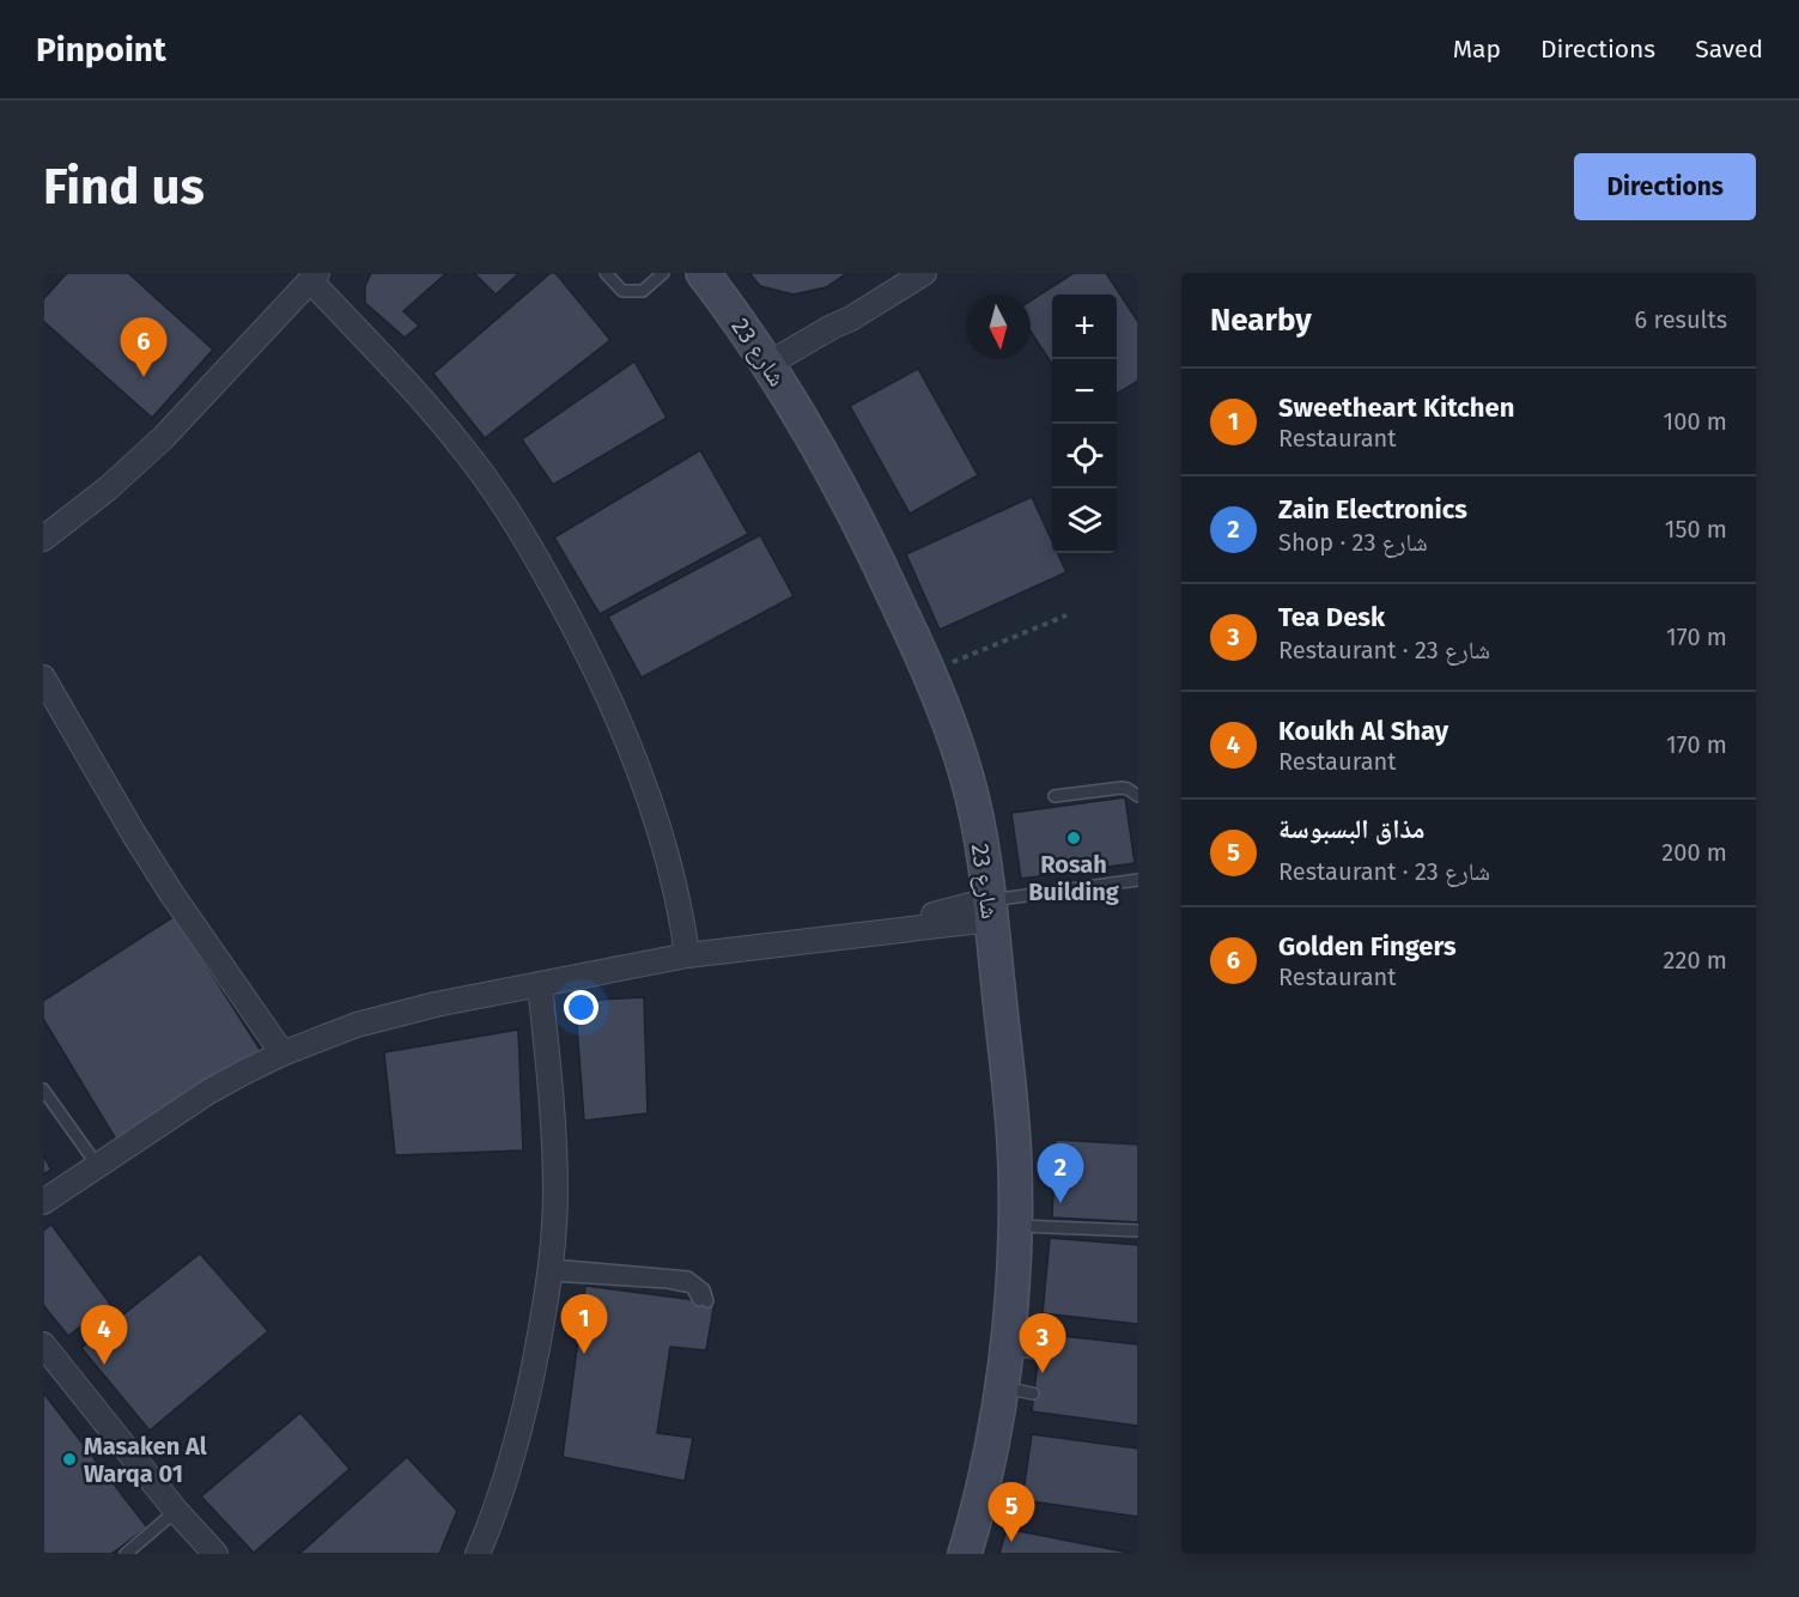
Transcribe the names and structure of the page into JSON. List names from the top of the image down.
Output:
{
  "streets": {
    "street": ["شارع 23"]
  },
  "places": ["Rosah Building", "Masaken Al Warqa 01"],
  "north": "bottom",
  "page": {
    "header": "Pinpoint",
    "nav": ["Map", "Directions", "Saved"],
    "buttons": "Directions",
    "title": "Find us",
    "heading": ["Nearby", "6 results"],
    "map_buttons": ["+", "−"],
    "pins": [
      "6",
      "2",
      "1",
      "4",
      "3",
      "5"
    ],
    "list": [
      {
        "mark": "1",
        "name": "Sweetheart Kitchen",
        "note": "Restaurant",
        "value": "100 m"
      },
      {
        "mark": "2",
        "name": "Zain Electronics",
        "note": "Shop · شارع 23",
        "value": "150 m"
      },
      {
        "mark": "3",
        "name": "Tea Desk",
        "note": "Restaurant · شارع 23",
        "value": "170 m"
      },
      {
        "mark": "4",
        "name": "Koukh Al Shay",
        "note": "Restaurant",
        "value": "170 m"
      },
      {
        "mark": "5",
        "name": "مذاق البسبوسة",
        "note": "Restaurant · شارع 23",
        "value": "200 m"
      },
      {
        "mark": "6",
        "name": "Golden Fingers",
        "note": "Restaurant",
        "value": "220 m"
      }
    ]
  }
}
